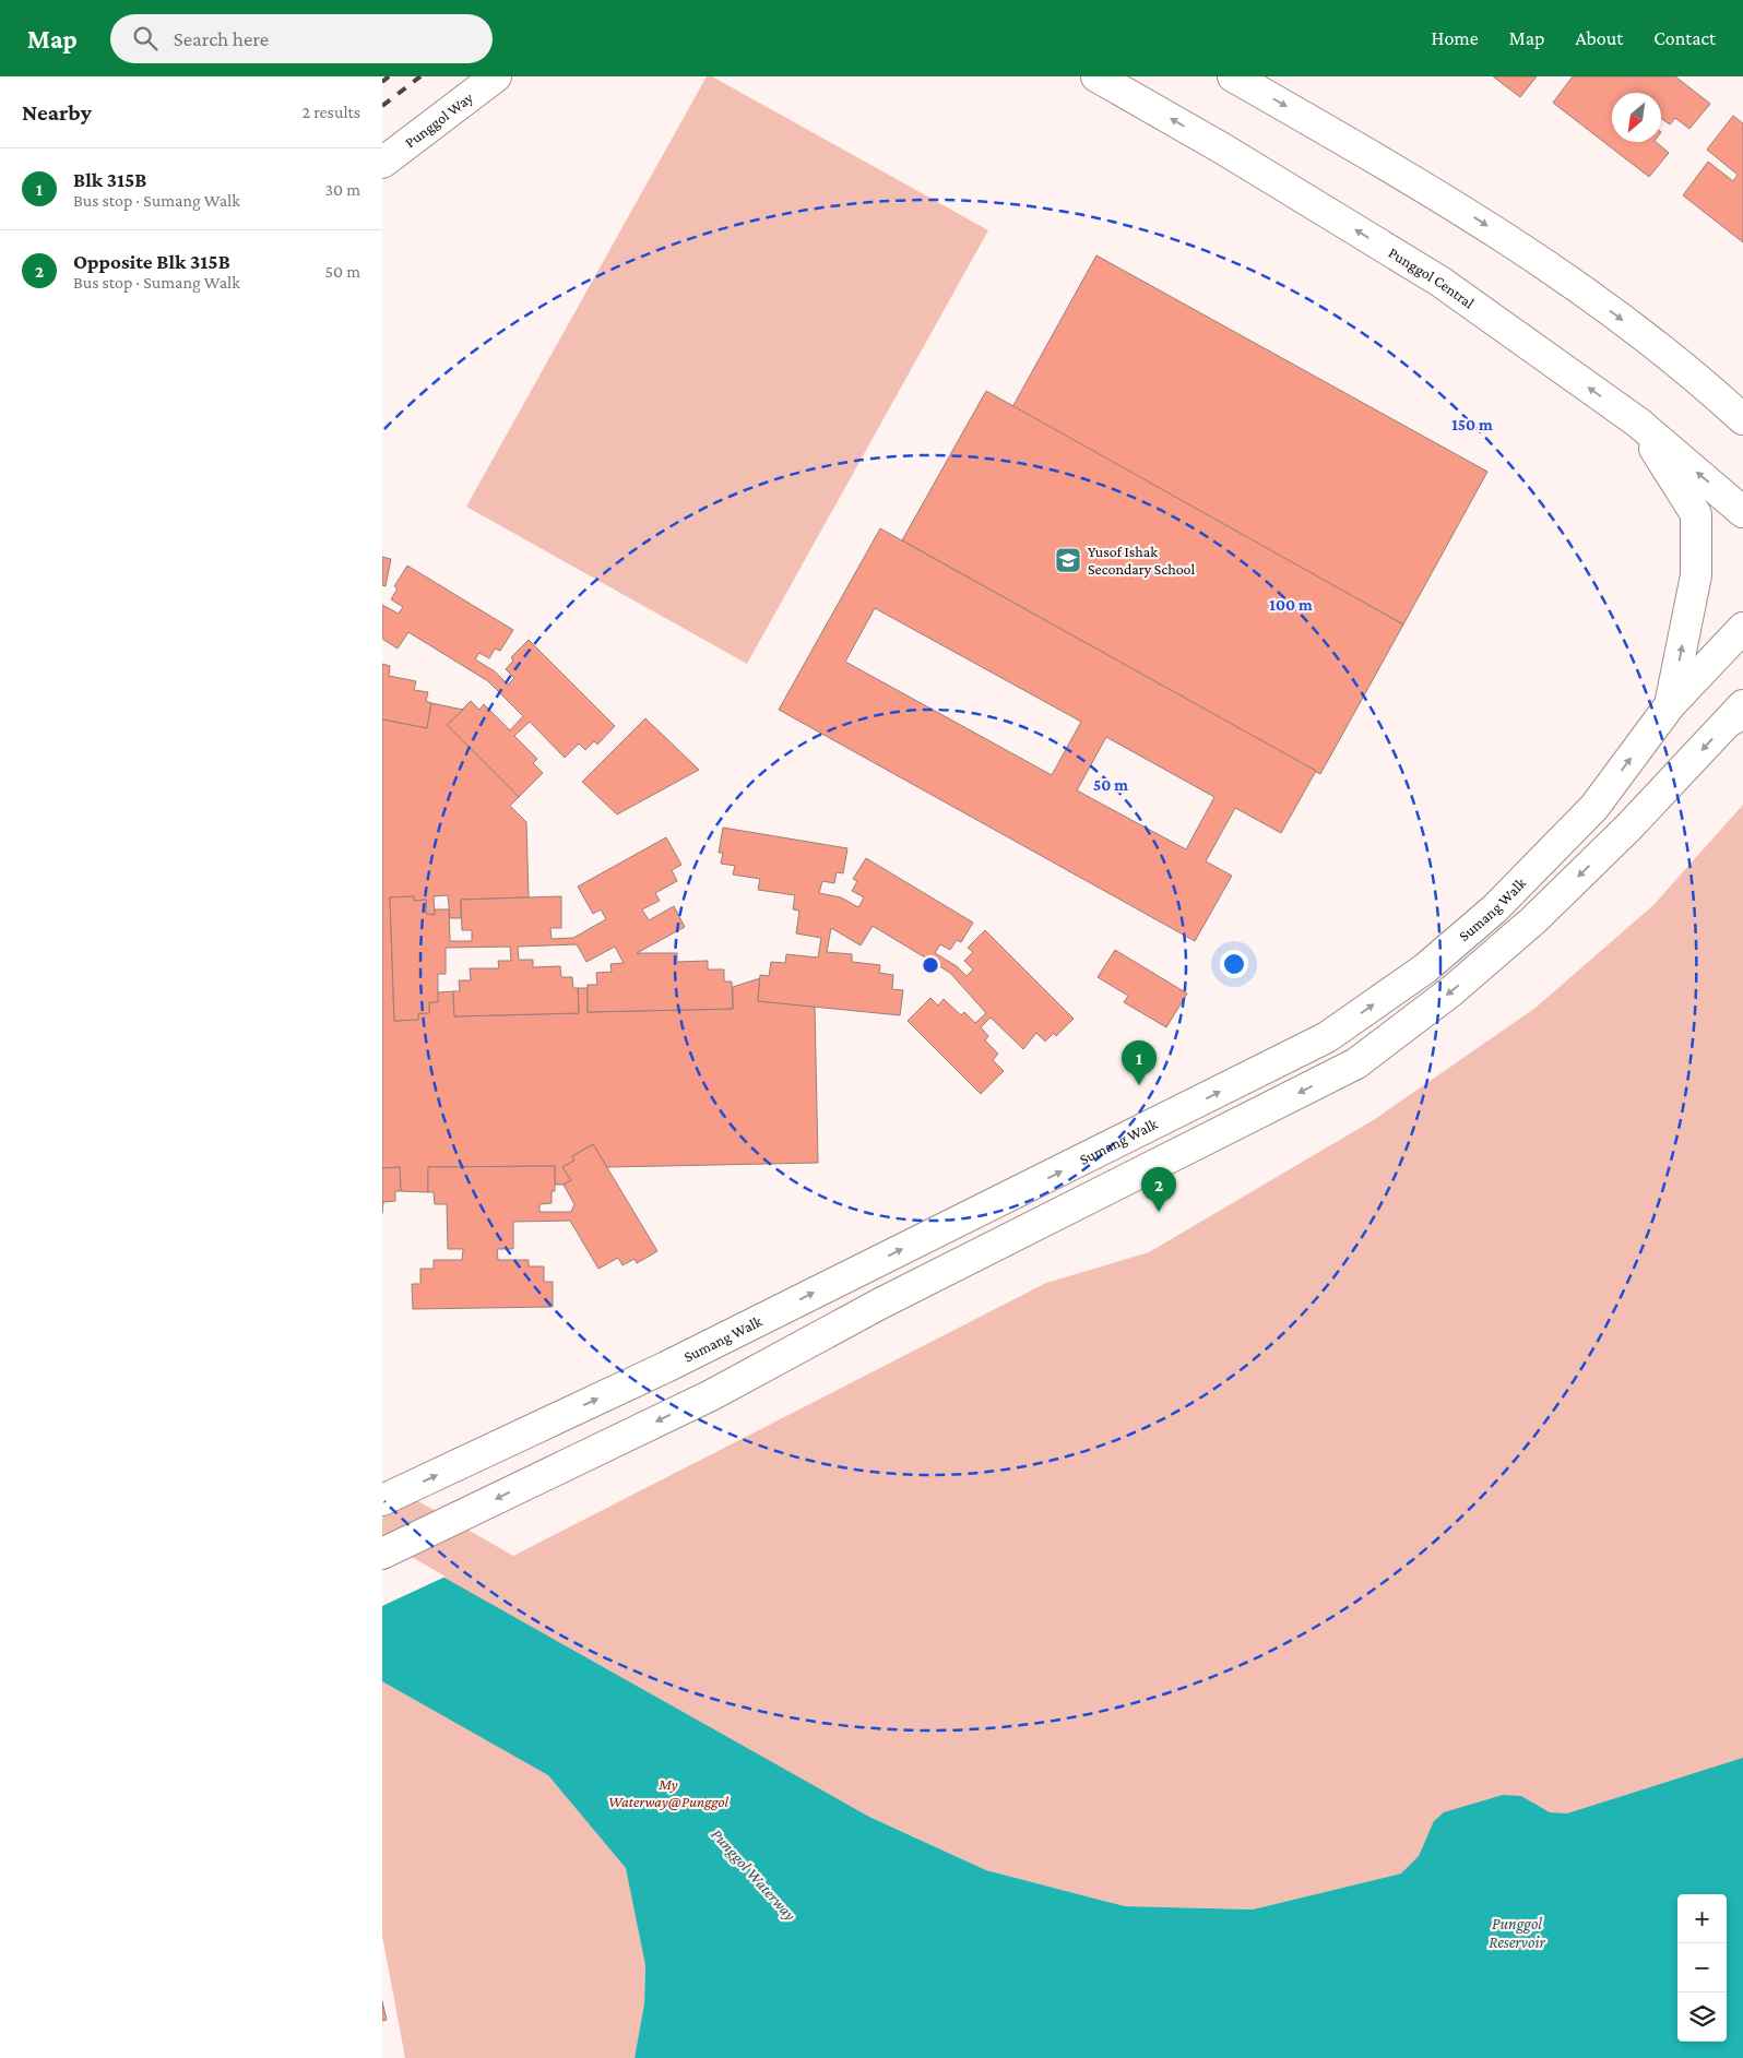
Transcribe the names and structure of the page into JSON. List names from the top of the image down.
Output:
{
  "streets": {
    "street": ["Punggol Way", "Punggol Central", "Sumang Walk"]
  },
  "water": ["Punggol Waterway", "Punggol Reservoir"],
  "parks": ["My Waterway@Punggol"],
  "places": {
    "school or university": ["Yusof Ishak Secondary School"]
  },
  "north": "bottom left",
  "page": {
    "header": "Map",
    "search": "Search here",
    "nav": [
      "Home",
      "Map",
      "About",
      "Contact"
    ],
    "heading": ["Nearby", "2 results"],
    "list": [
      {
        "mark": "1",
        "name": "Blk 315B",
        "note": "Bus stop · Sumang Walk",
        "value": "30 m"
      },
      {
        "mark": "2",
        "name": "Opposite Blk 315B",
        "note": "Bus stop · Sumang Walk",
        "value": "50 m"
      }
    ],
    "pins": ["1", "2"],
    "map_buttons": ["+", "−"]
  },
  "rings": ["150 m", "100 m", "50 m"]
}
